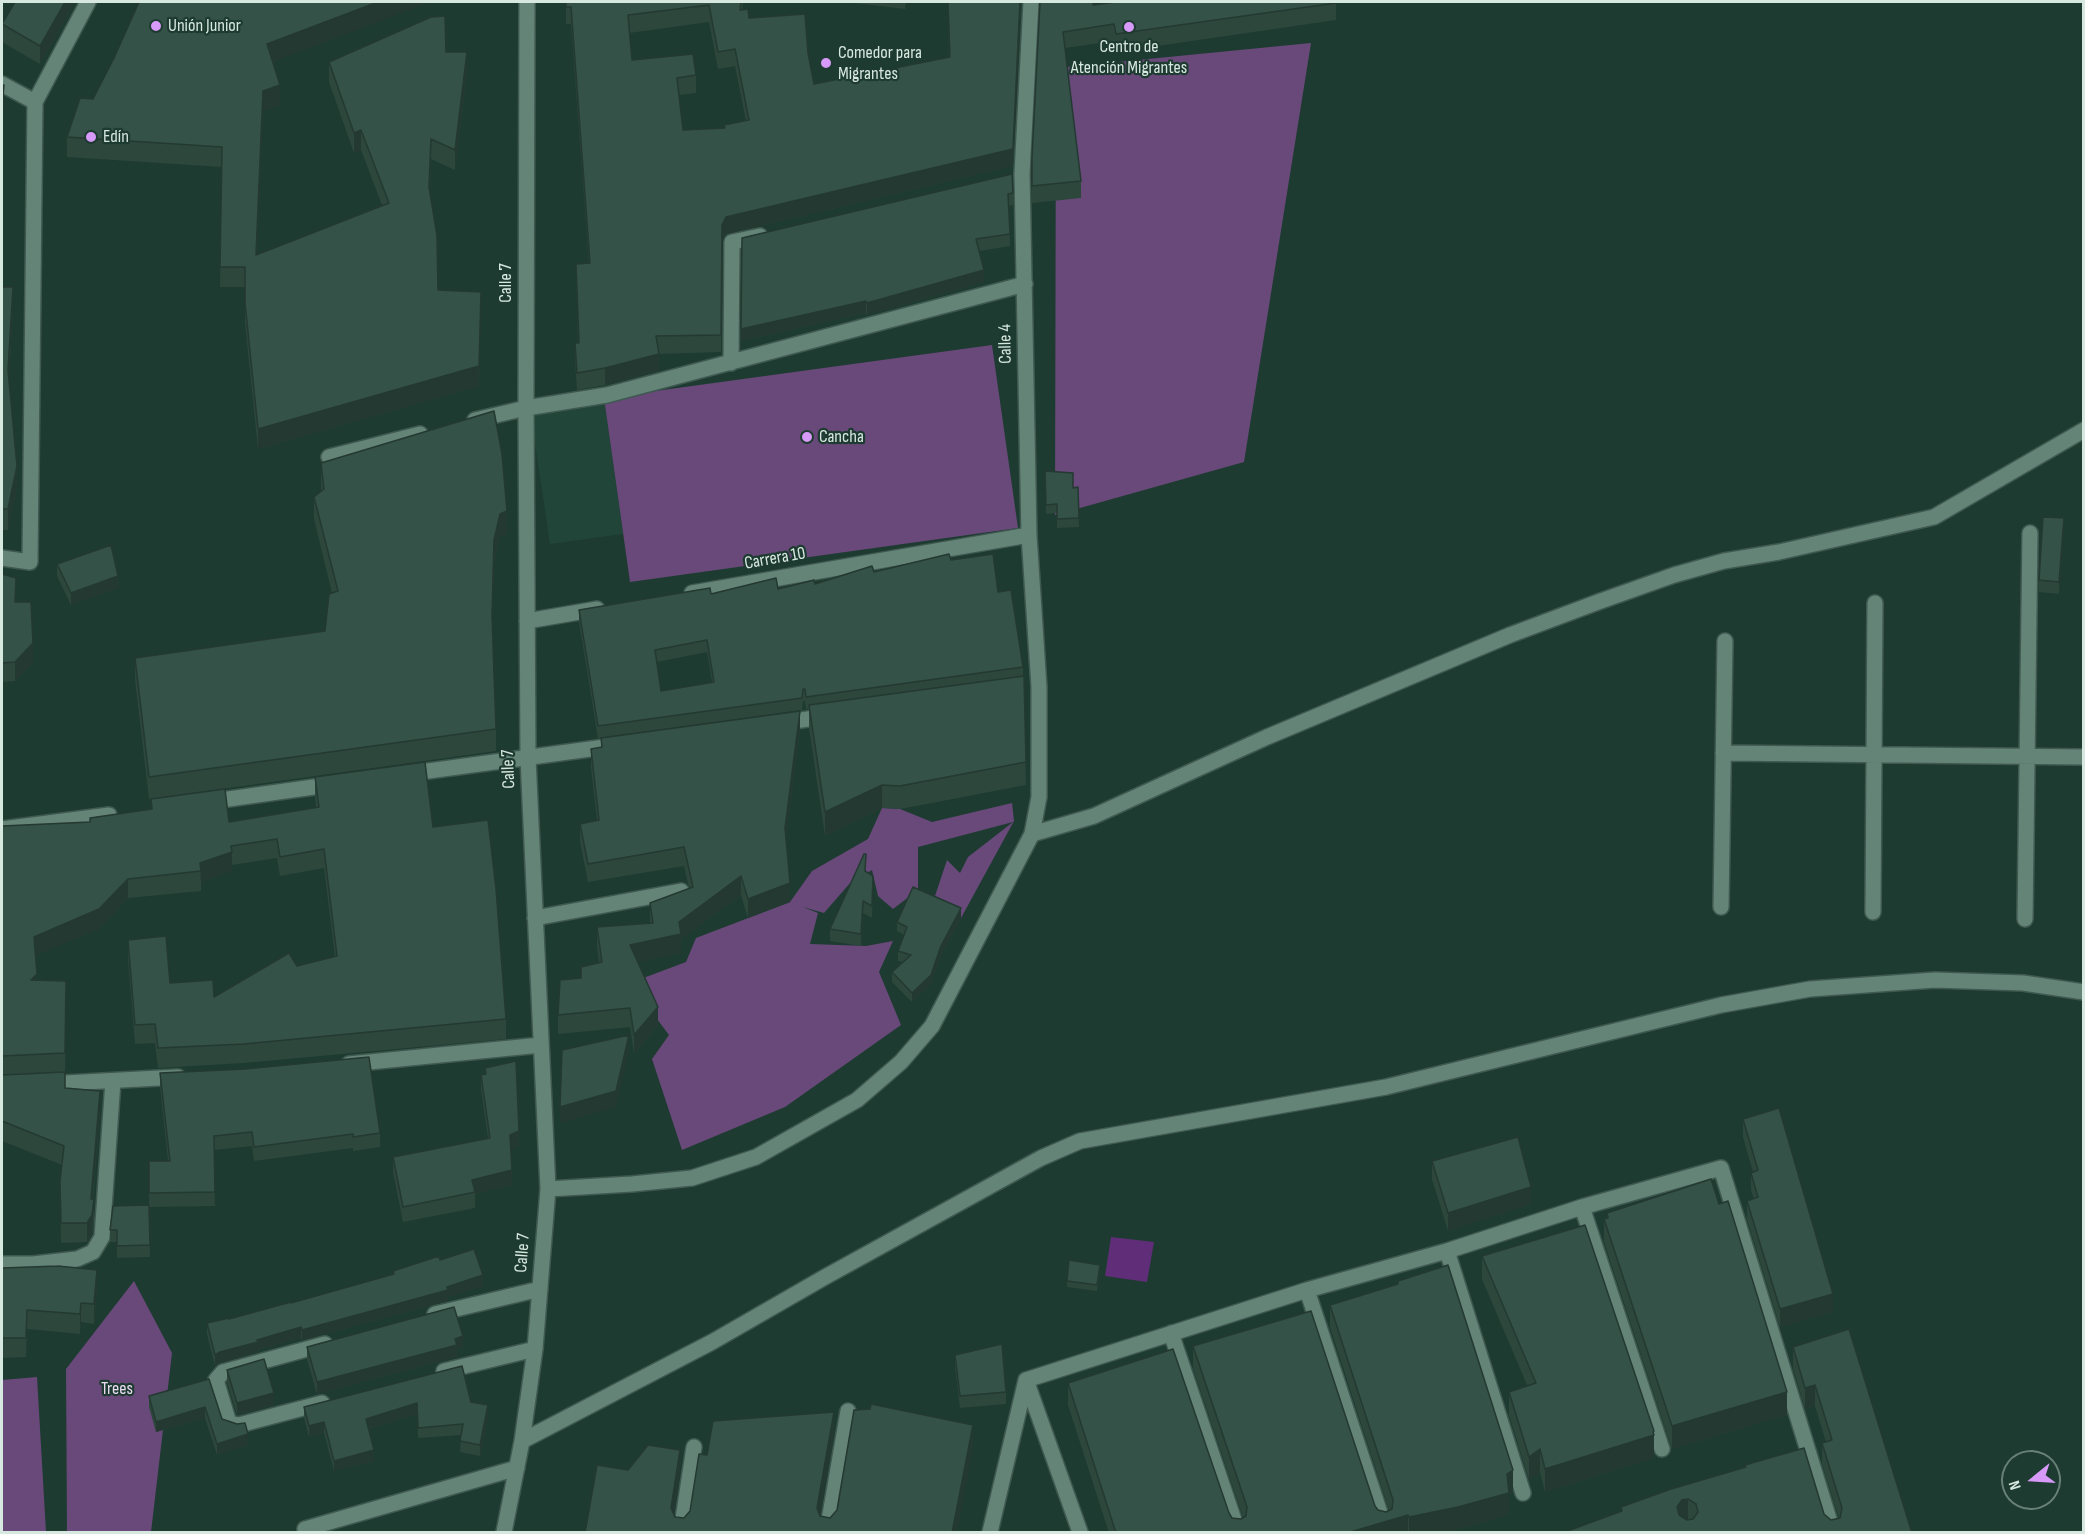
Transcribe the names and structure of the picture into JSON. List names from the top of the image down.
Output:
{
  "streets": {
    "street": ["Calle 7", "Calle 4", "Carrera 10"]
  },
  "crossings": [
    ["Calle 7", "Calle 4"],
    ["Calle 4", "Carrera 10"]
  ],
  "parks": ["Trees"],
  "places": [
    "Unión Junior",
    "Centro de Atención Migrantes",
    "Comedor para Migrantes",
    "Edín",
    "Cancha"
  ],
  "north": "left"
}
